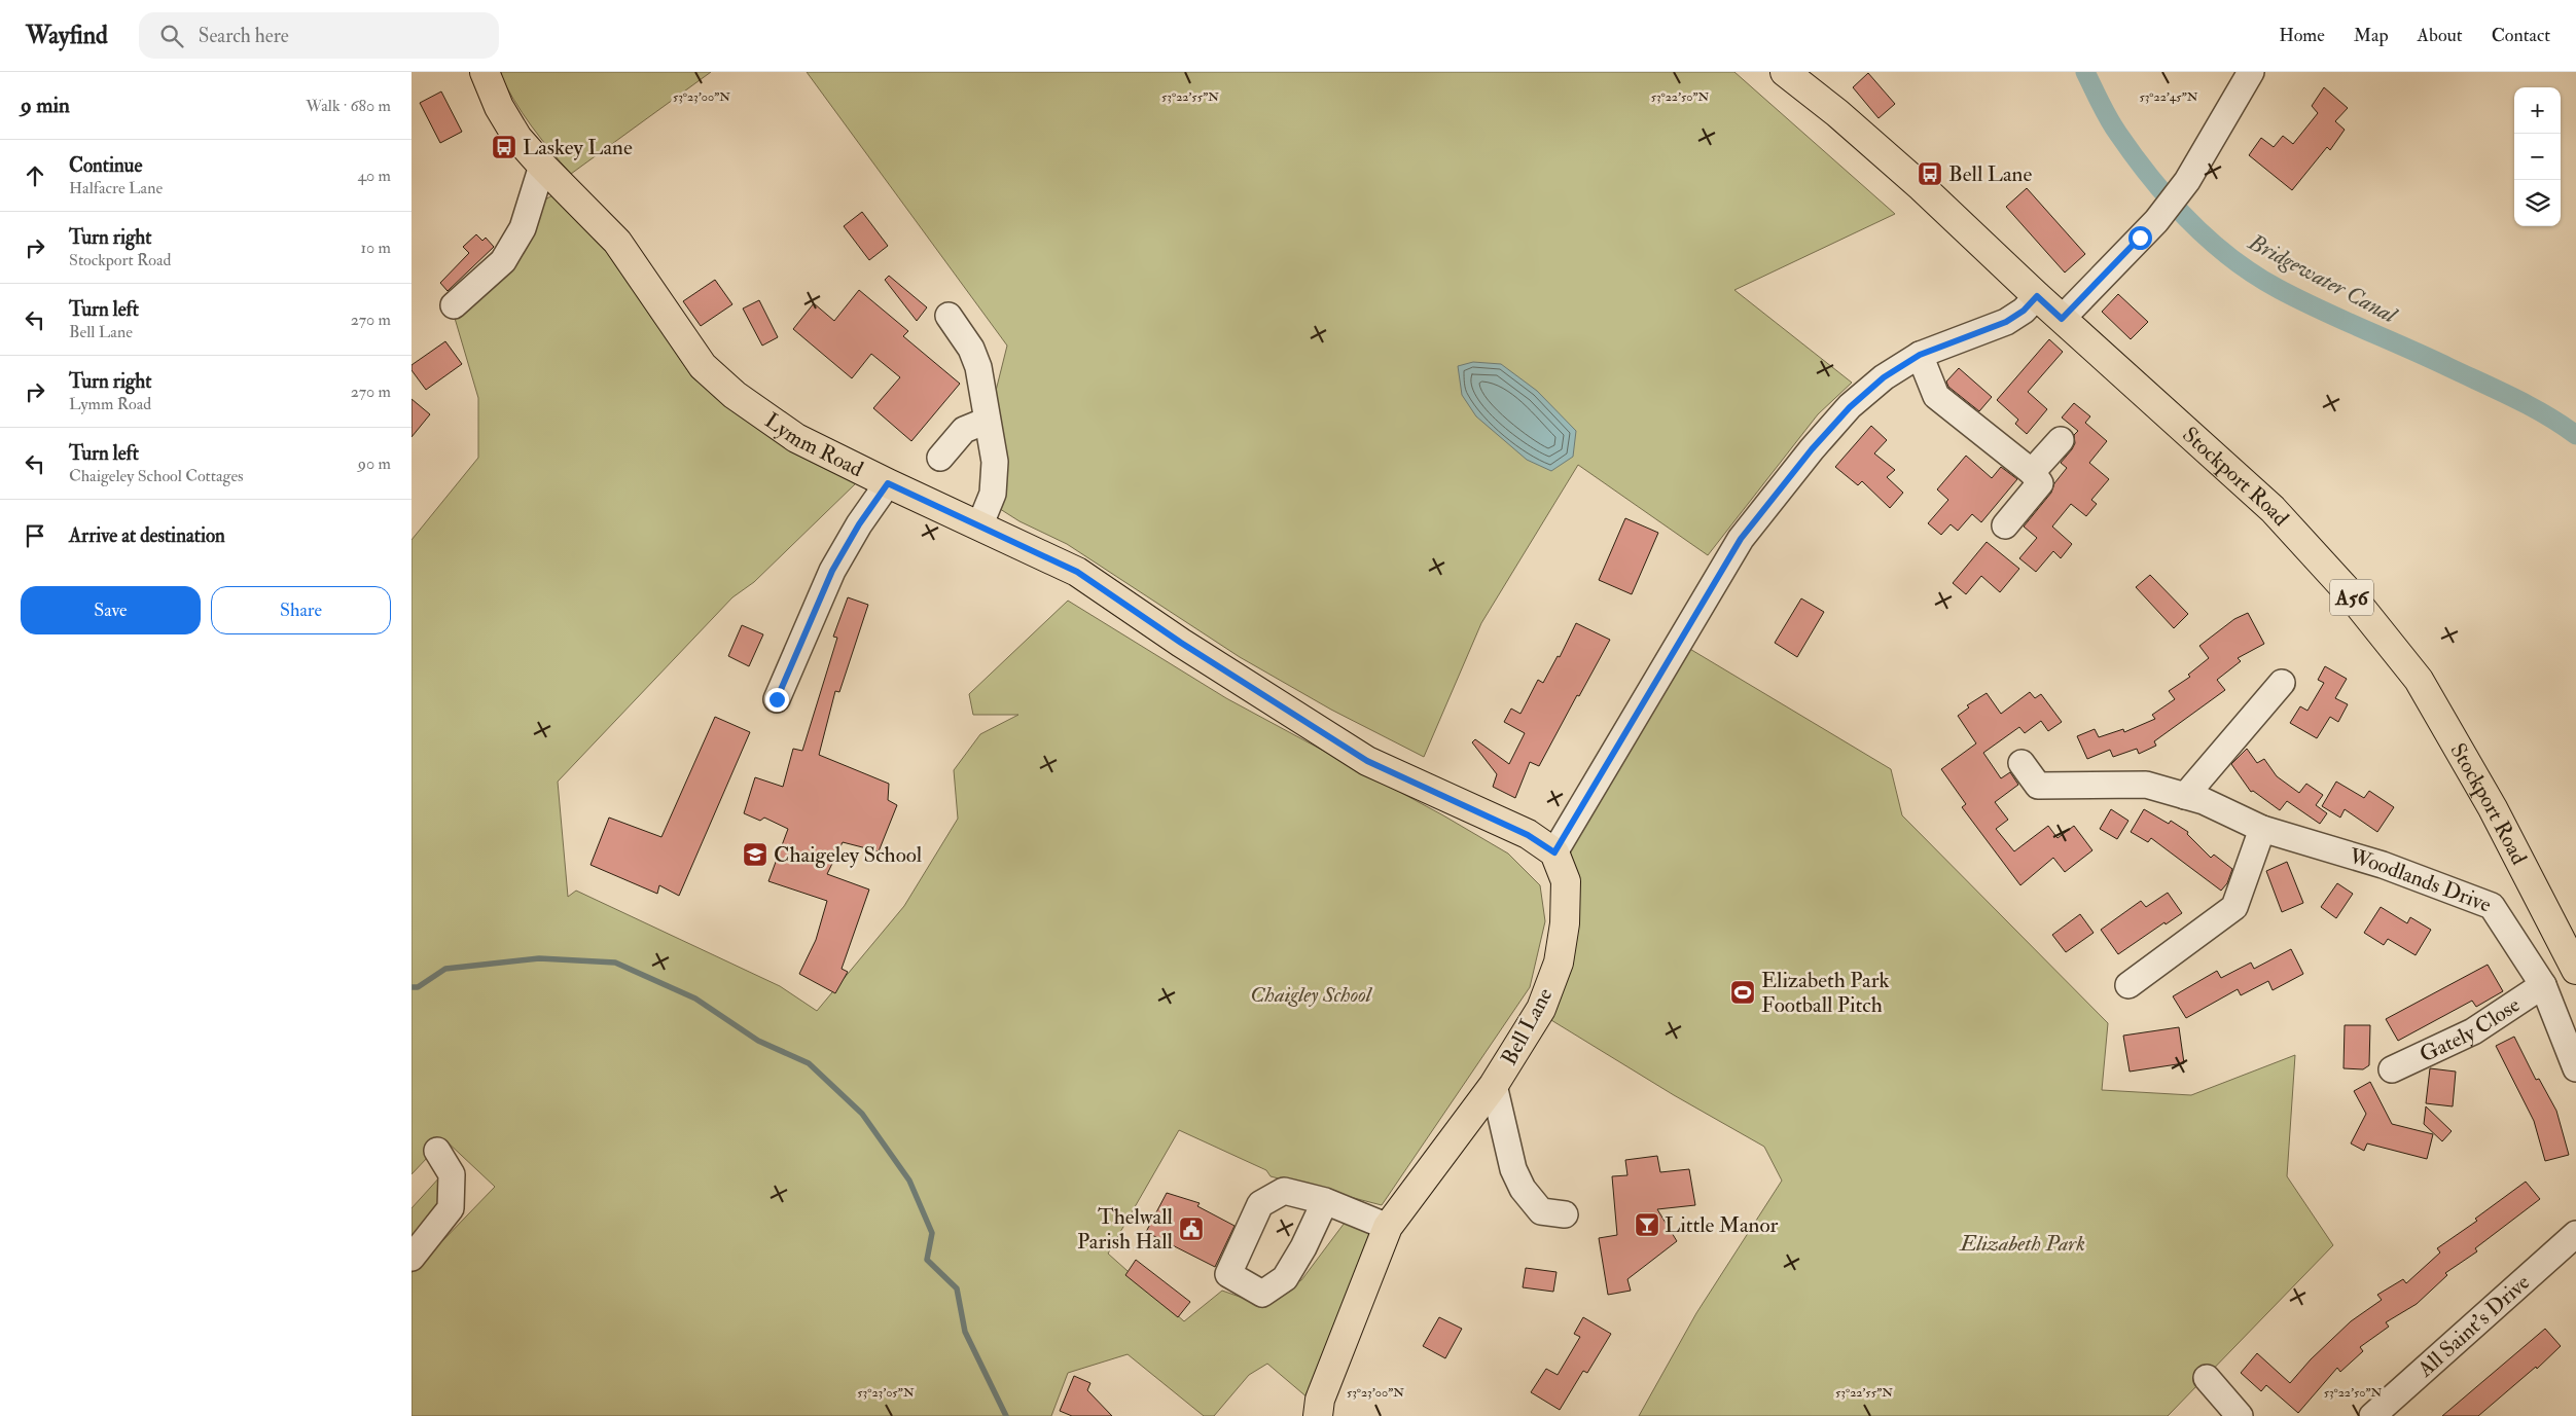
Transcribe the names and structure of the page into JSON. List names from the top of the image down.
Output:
{
  "streets": {
    "main road": [
      "Lymm Road",
      "Stockport Road",
      "A56",
      "Bell Lane"
    ],
    "street": ["Woodlands Drive", "Gately Close", "All Saint's Drive"]
  },
  "crossings": [
    ["Lymm Road", "Bell Lane"],
    ["Woodlands Drive", "Gately Close"]
  ],
  "water": ["Bridgewater Canal"],
  "parks": ["Chaigley School", "Elizabeth Park"],
  "places": {
    "bus stop": ["Laskey Lane", "Bell Lane"],
    "school or university": ["Chaigeley School"],
    "sports": ["Elizabeth Park Football Pitch"],
    "bar": ["Little Manor"],
    "public building": ["Thelwall Parish Hall"]
  },
  "page": {
    "header": "Wayfind",
    "search": "Search here",
    "nav": [
      "Home",
      "Map",
      "About",
      "Contact"
    ],
    "heading": ["9 min", "Walk · 680 m"],
    "map_buttons": ["+", "−"],
    "list": [
      ["Continue", "Halfacre Lane", "40 m"],
      ["Turn right", "Stockport Road", "10 m"],
      ["Turn left", "Bell Lane", "270 m"],
      ["Turn right", "Lymm Road", "270 m"],
      ["Turn left", "Chaigeley School Cottages", "90 m"],
      "Arrive at destination"
    ],
    "buttons": ["Save", "Share"]
  },
  "coordinates": [
    "53°23'00\"N",
    "53°22'55\"N",
    "53°22'50\"N",
    "53°22'45\"N",
    "53°23'05\"N"
  ]
}
